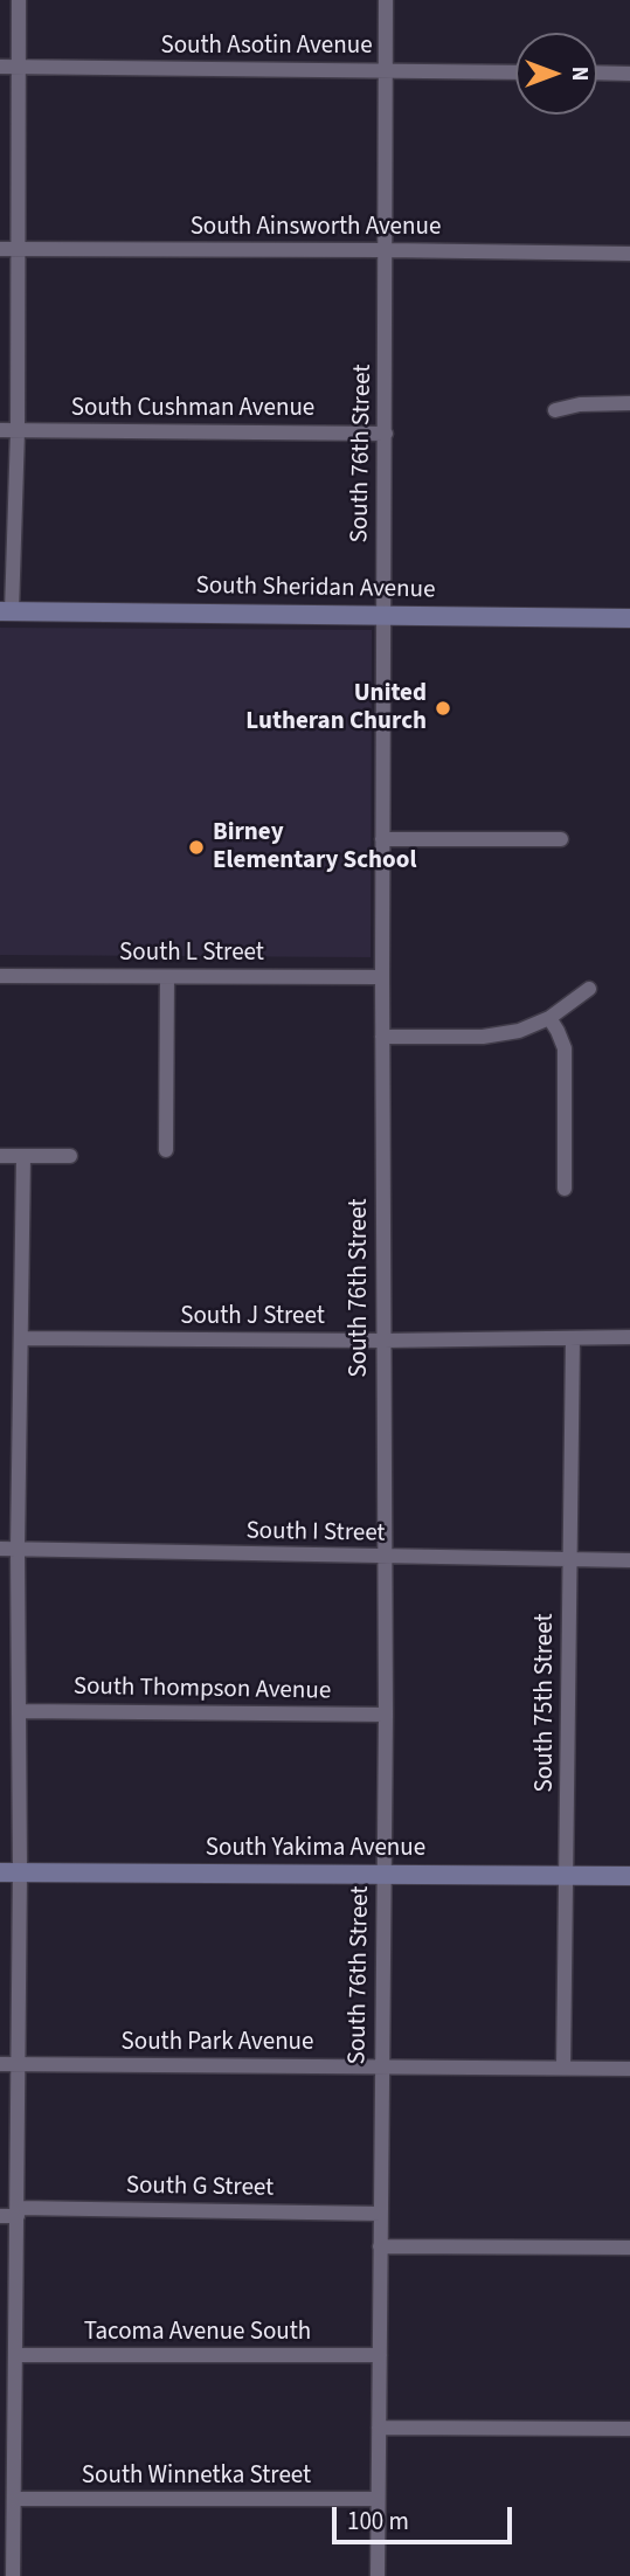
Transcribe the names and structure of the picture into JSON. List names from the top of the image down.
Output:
{
  "streets": {
    "main road": ["South Sheridan Avenue", "South Yakima Avenue"],
    "street": [
      "South Asotin Avenue",
      "South Ainsworth Avenue",
      "South Cushman Avenue",
      "South 76th Street",
      "South L Street",
      "South J Street",
      "South I Street",
      "South Thompson Avenue",
      "South 75th Street",
      "South Park Avenue",
      "South G Street",
      "Tacoma Avenue South",
      "South Winnetka Street"
    ]
  },
  "crossings": [
    ["South Asotin Avenue", "South 76th Street"],
    ["South Ainsworth Avenue", "South 76th Street"],
    ["South Cushman Avenue", "South 76th Street"],
    ["South 76th Street", "South Sheridan Avenue"],
    ["South 76th Street", "South L Street"],
    ["South 76th Street", "South J Street"],
    ["South 76th Street", "South I Street"],
    ["South 76th Street", "South Thompson Avenue"],
    ["South 76th Street", "South Yakima Avenue"],
    ["South 76th Street", "South Park Avenue"],
    ["South 76th Street", "South G Street"],
    ["South 76th Street", "Tacoma Avenue South"],
    ["South 76th Street", "South Winnetka Street"],
    ["South J Street", "South 75th Street"],
    ["South I Street", "South 75th Street"],
    ["South 75th Street", "South Yakima Avenue"],
    ["South 75th Street", "South Park Avenue"]
  ],
  "places": ["United Lutheran Church", "Birney Elementary School"],
  "scale_bar": "100 m",
  "north": "right"
}
